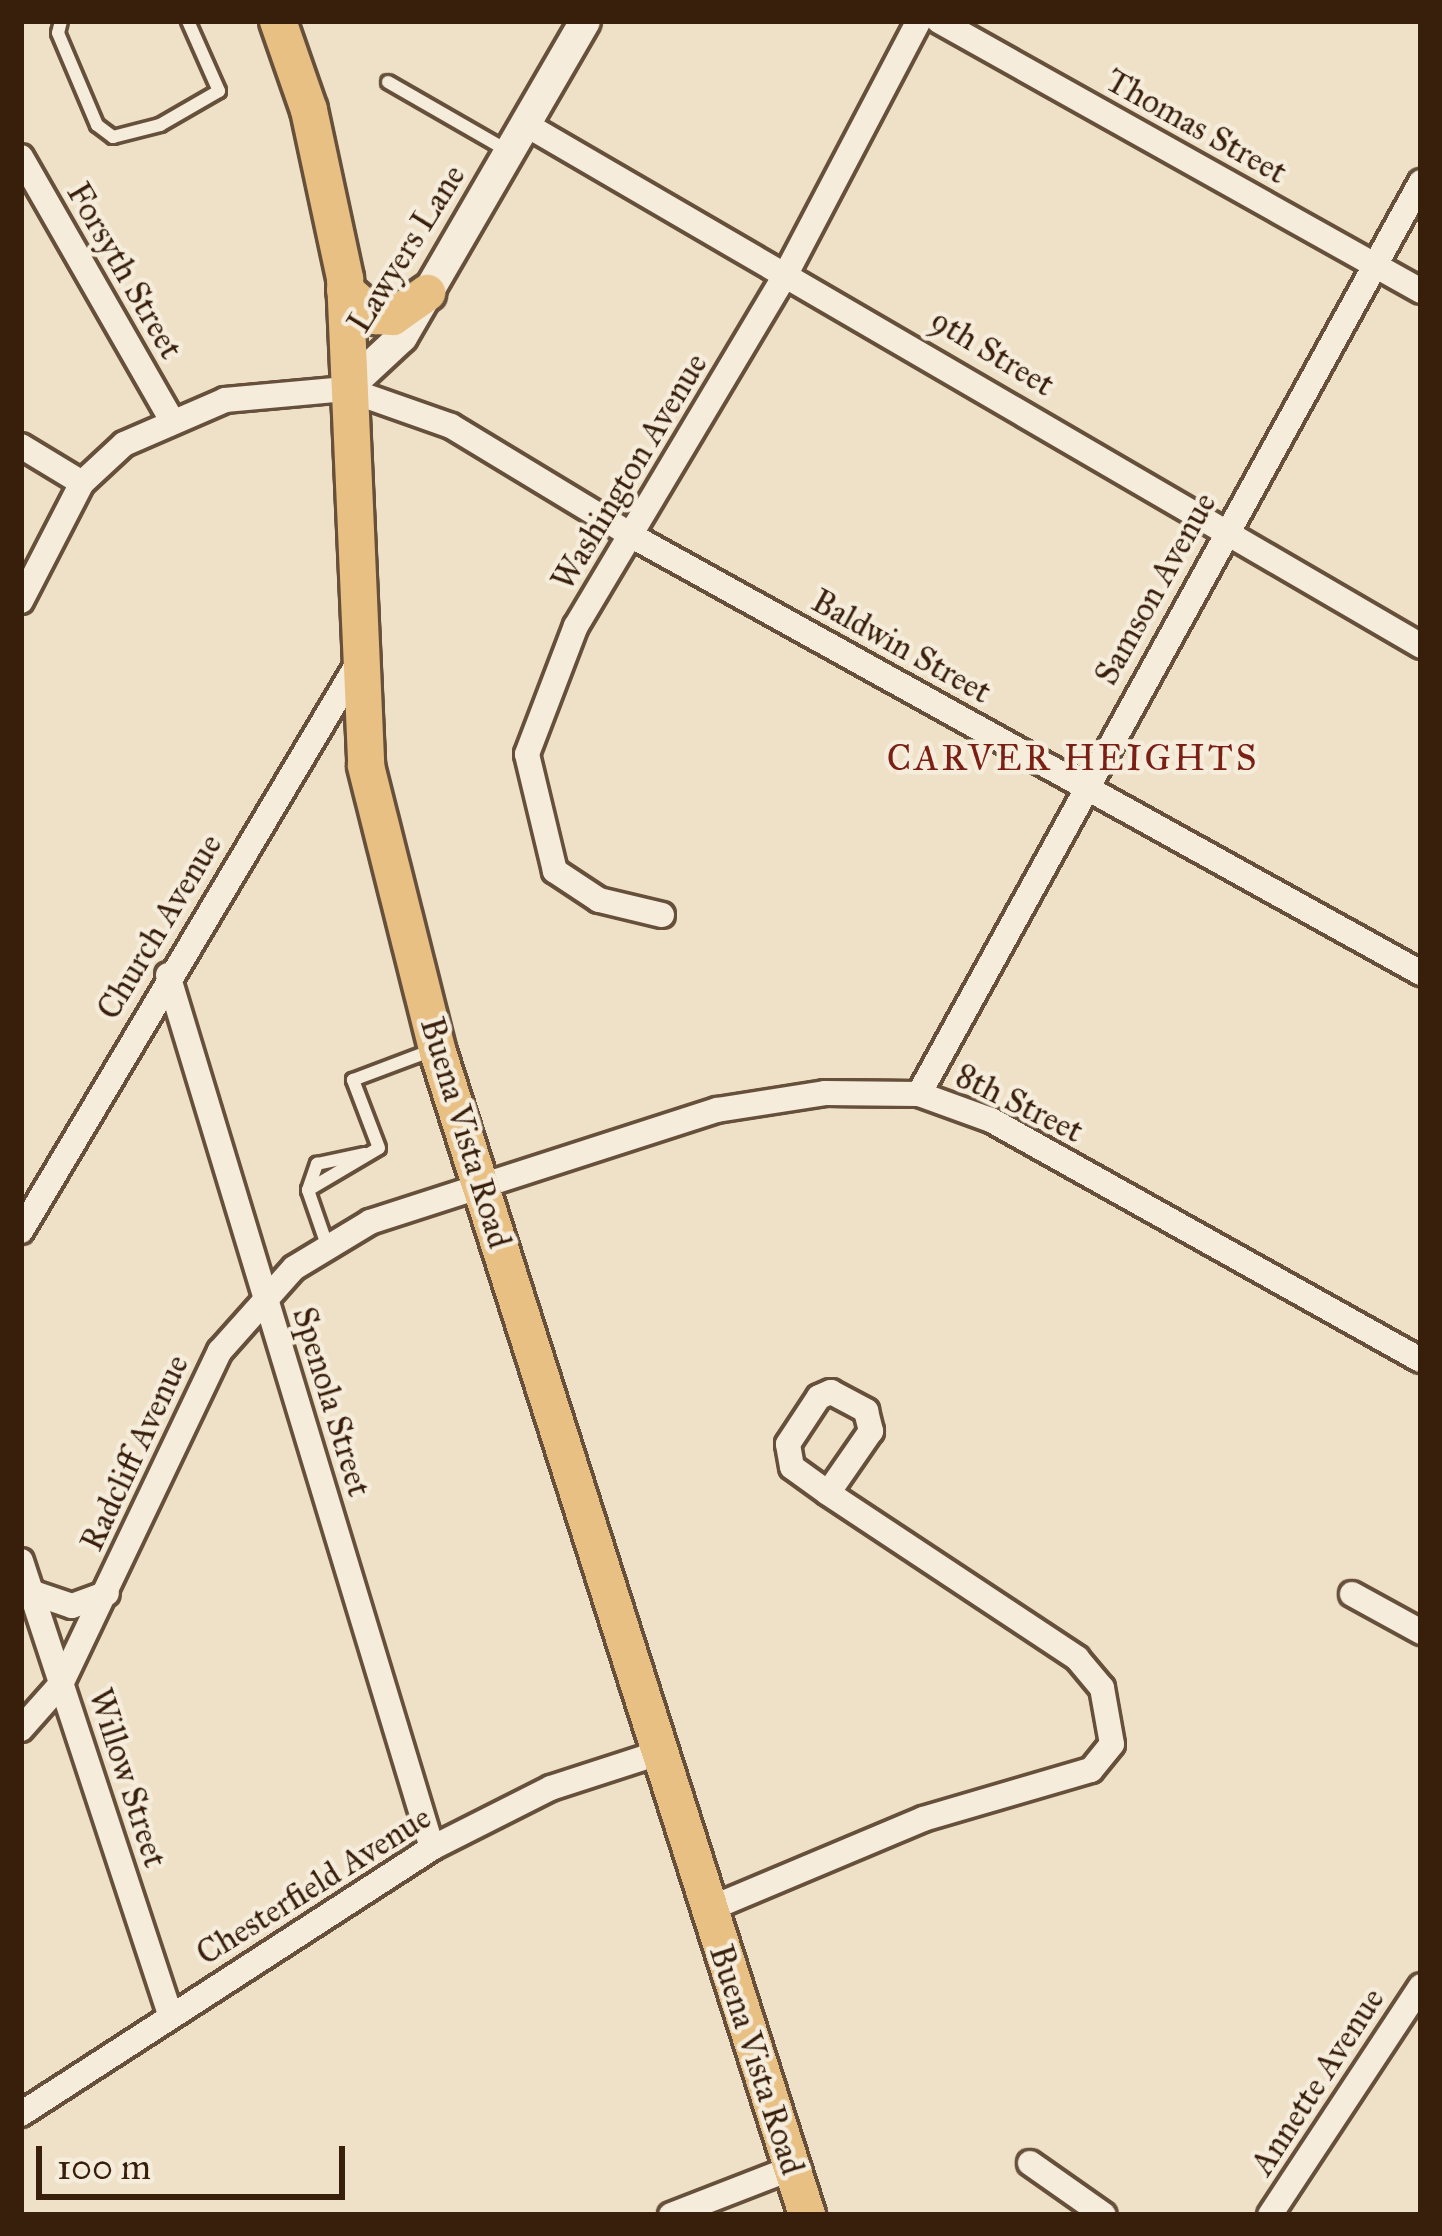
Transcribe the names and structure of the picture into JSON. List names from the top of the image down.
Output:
{
  "streets": {
    "main road": ["Buena Vista Road"],
    "street": [
      "Thomas Street",
      "Lawyers Lane",
      "Forsyth Street",
      "9th Street",
      "Washington Avenue",
      "Samson Avenue",
      "Baldwin Street",
      "Church Avenue",
      "8th Street",
      "Spenola Street",
      "Radcliff Avenue",
      "Willow Street",
      "Chesterfield Avenue",
      "Annette Avenue"
    ]
  },
  "crossings": [
    ["Thomas Street", "Samson Avenue"],
    ["Lawyers Lane", "9th Street"],
    ["Lawyers Lane", "Baldwin Street"],
    ["Lawyers Lane", "Buena Vista Road"],
    ["9th Street", "Washington Avenue"],
    ["9th Street", "Samson Avenue"],
    ["Washington Avenue", "Baldwin Street"],
    ["Samson Avenue", "Baldwin Street"],
    ["Samson Avenue", "8th Street"],
    ["Baldwin Street", "Buena Vista Road"],
    ["Church Avenue", "Buena Vista Road"],
    ["Church Avenue", "Spenola Street"],
    ["8th Street", "Buena Vista Road"],
    ["8th Street", "Radcliff Avenue"],
    ["Buena Vista Road", "Radcliff Avenue"],
    ["Buena Vista Road", "Chesterfield Avenue"],
    ["Spenola Street", "Radcliff Avenue"],
    ["Spenola Street", "Chesterfield Avenue"],
    ["Radcliff Avenue", "Willow Street"],
    ["Willow Street", "Chesterfield Avenue"]
  ],
  "districts": ["CARVER HEIGHTS"],
  "scale_bar": "100 m"
}
